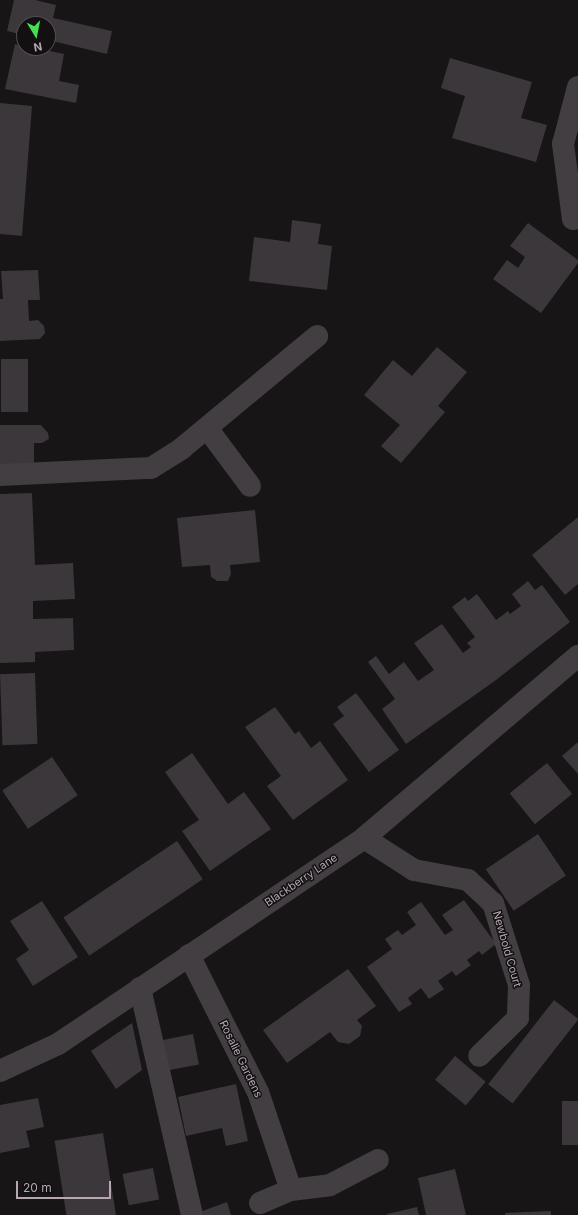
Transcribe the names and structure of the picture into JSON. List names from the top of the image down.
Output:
{
  "streets": {
    "street": ["Blackberry Lane", "Newbold Court", "Rosalie Gardens"]
  },
  "crossings": [
    ["Blackberry Lane", "Newbold Court"],
    ["Blackberry Lane", "Rosalie Gardens"]
  ],
  "scale_bar": "20 m",
  "north": "bottom"
}
